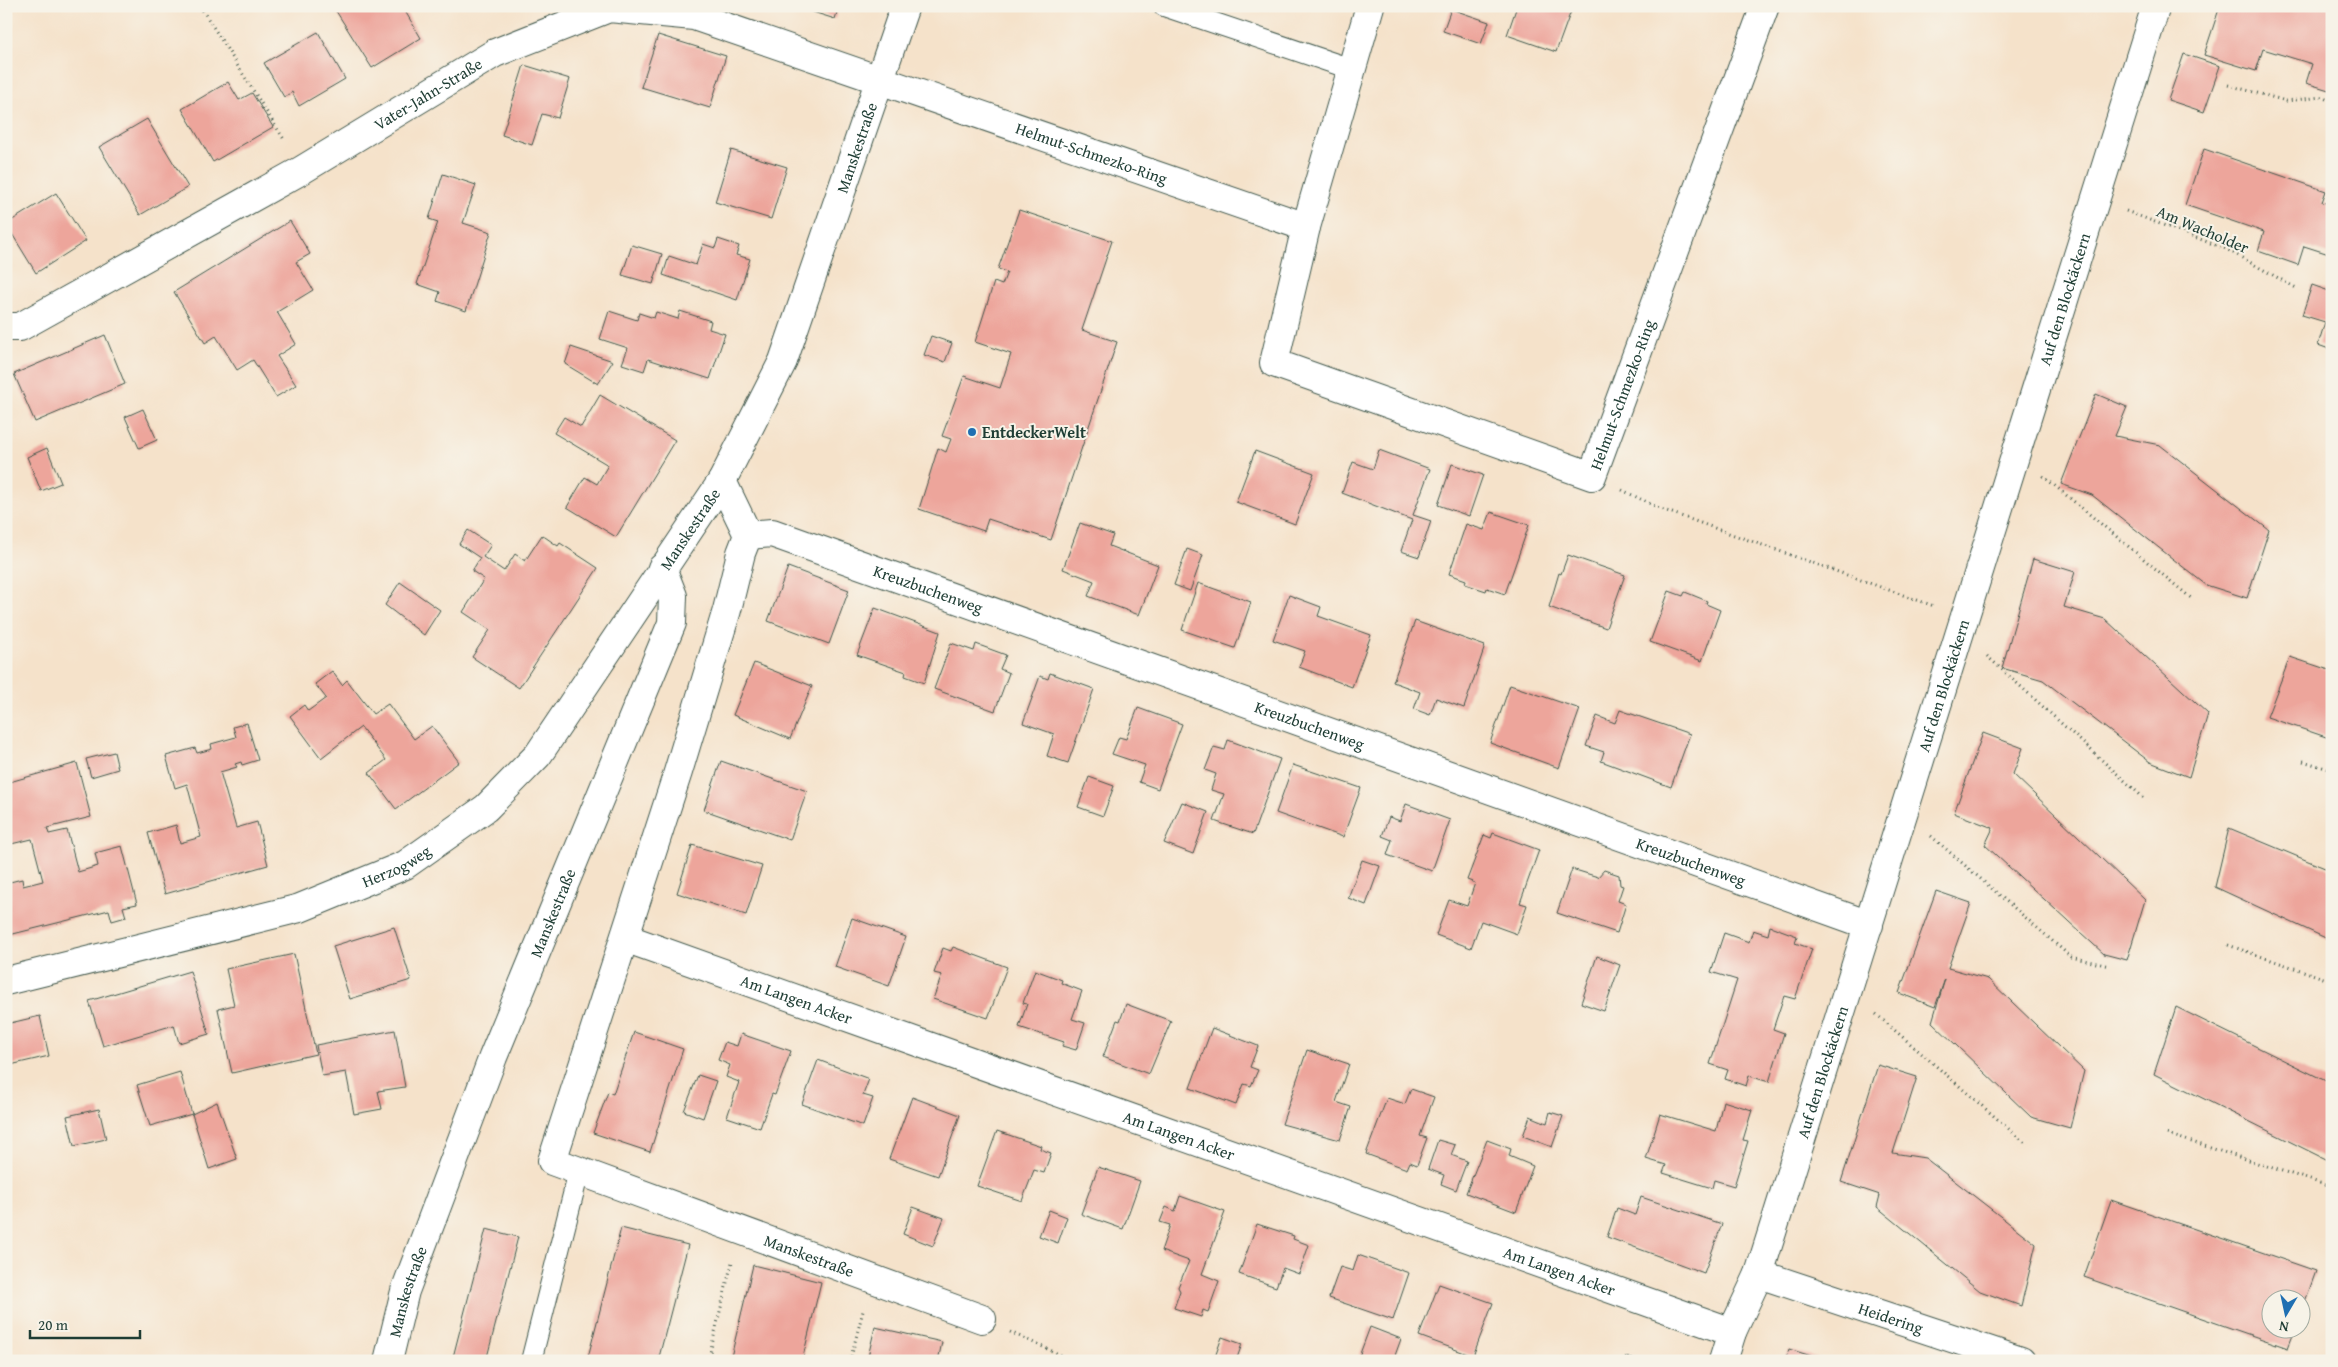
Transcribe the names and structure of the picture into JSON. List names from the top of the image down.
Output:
{
  "streets": {
    "street": [
      "Vater-Jahn-Straße",
      "Manskestraße",
      "Helmut-Schmezko-Ring",
      "Auf den Blockäckern",
      "Kreuzbuchenweg",
      "Herzogweg",
      "Am Langen Acker",
      "Heidering"
    ],
    "path": ["Am Wacholder"]
  },
  "crossings": [
    ["Vater-Jahn-Straße", "Manskestraße"],
    ["Vater-Jahn-Straße", "Helmut-Schmezko-Ring"],
    ["Manskestraße", "Helmut-Schmezko-Ring"],
    ["Manskestraße", "Kreuzbuchenweg"],
    ["Manskestraße", "Herzogweg"],
    ["Manskestraße", "Am Langen Acker"],
    ["Am Wacholder", "Auf den Blockäckern"],
    ["Auf den Blockäckern", "Kreuzbuchenweg"],
    ["Auf den Blockäckern", "Am Langen Acker"],
    ["Auf den Blockäckern", "Heidering"]
  ],
  "places": ["EntdeckerWelt"],
  "scale_bar": "20 m",
  "north": "bottom"
}
